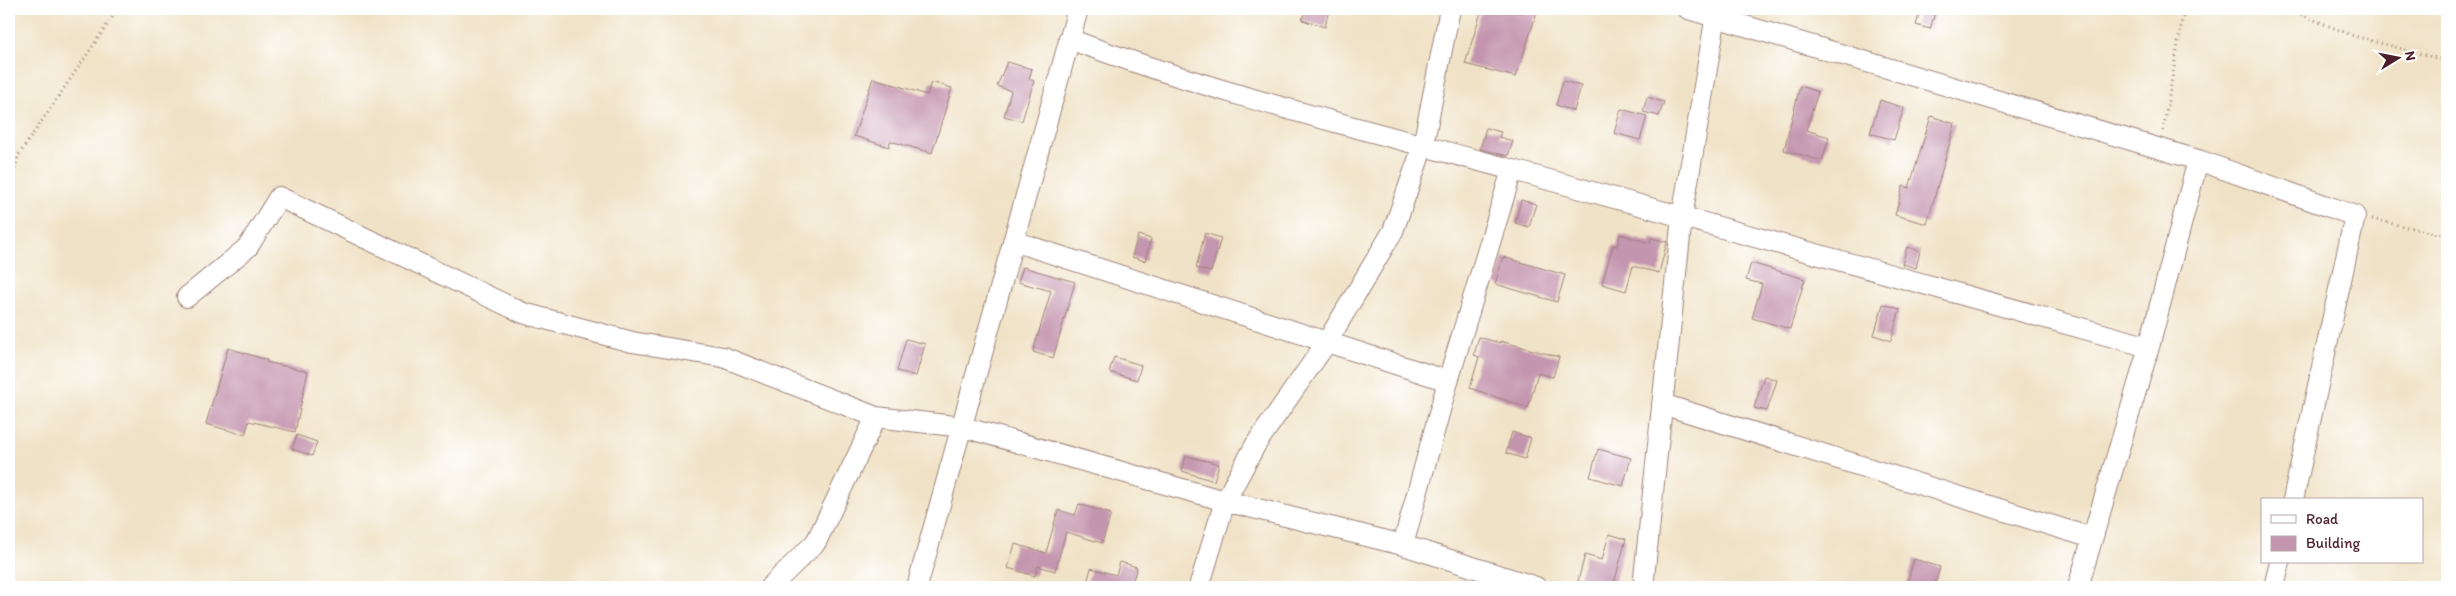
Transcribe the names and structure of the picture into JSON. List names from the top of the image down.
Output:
{
  "legend": ["Road", "Building"],
  "north": "right"
}
